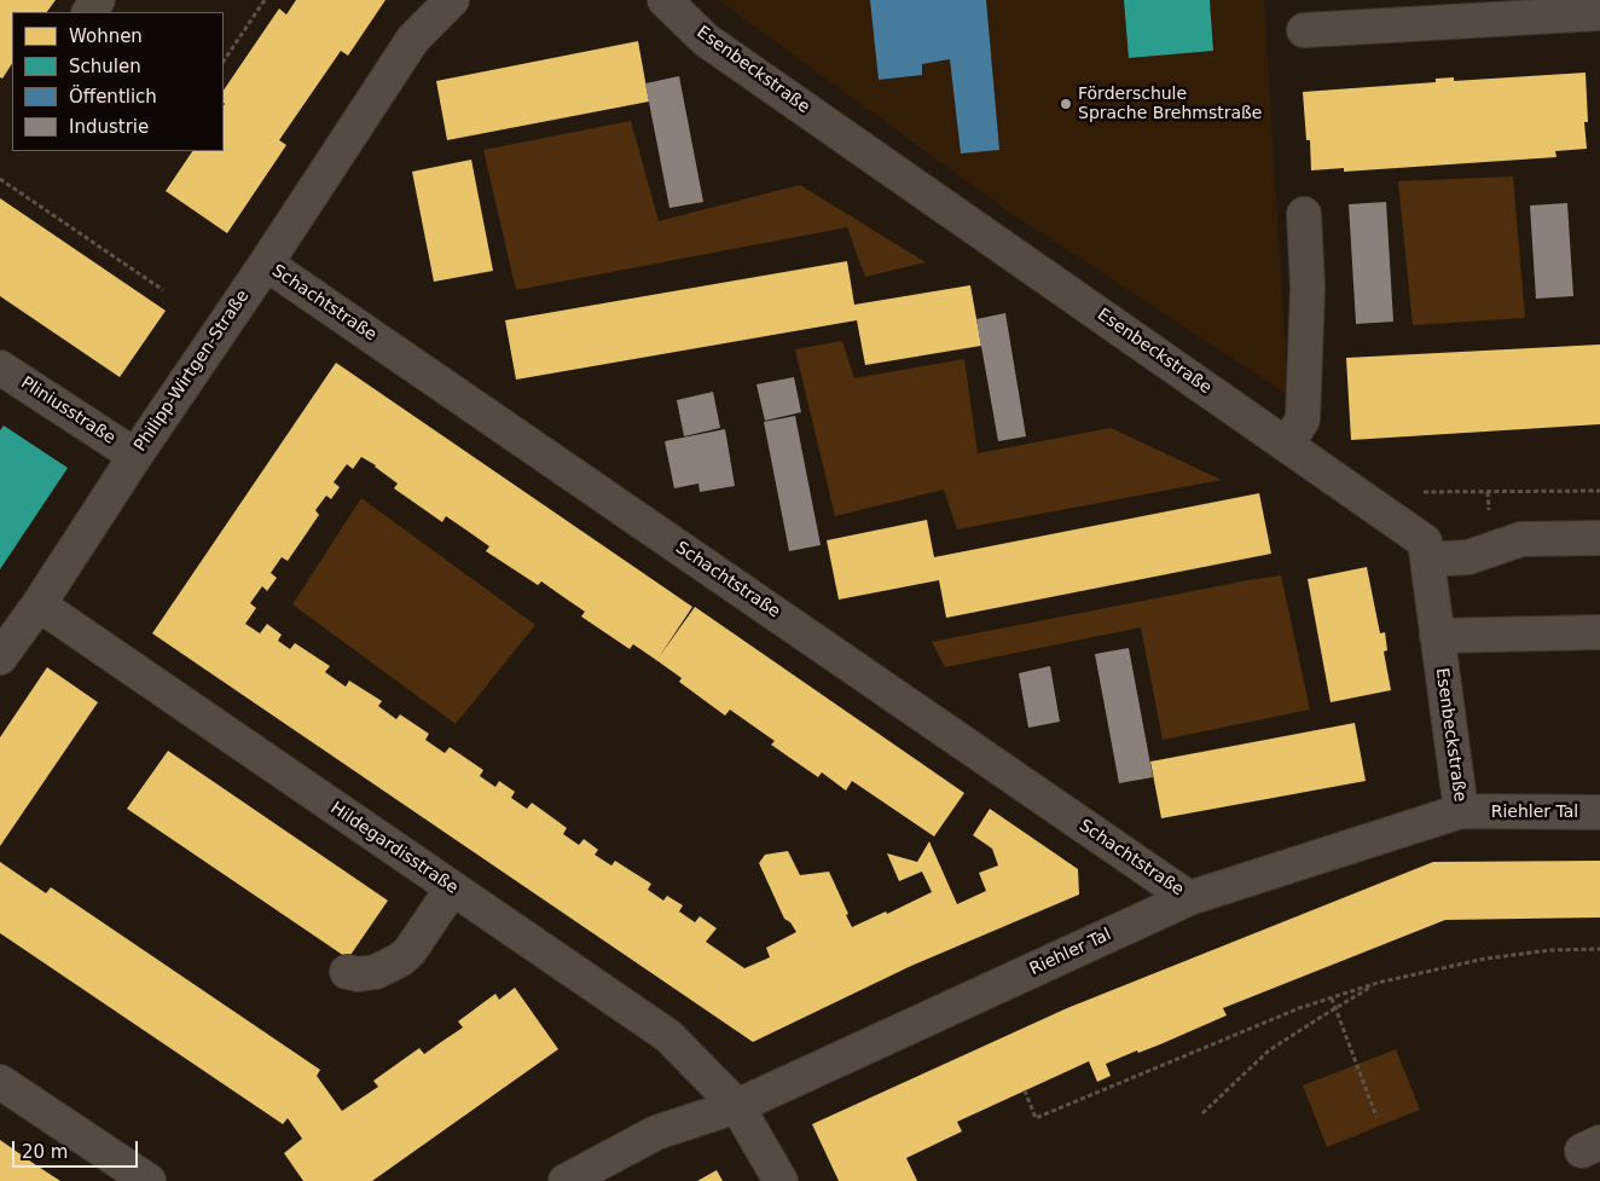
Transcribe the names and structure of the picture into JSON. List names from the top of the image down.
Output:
{
  "streets": {
    "street": [
      "Esenbeckstraße",
      "Schachtstraße",
      "Philipp-Wirtgen-Straße",
      "Pliniusstraße",
      "Riehler Tal",
      "Hildegardisstraße"
    ]
  },
  "crossings": [
    ["Esenbeckstraße", "Riehler Tal"],
    ["Schachtstraße", "Philipp-Wirtgen-Straße"],
    ["Schachtstraße", "Riehler Tal"],
    ["Philipp-Wirtgen-Straße", "Pliniusstraße"],
    ["Philipp-Wirtgen-Straße", "Hildegardisstraße"],
    ["Riehler Tal", "Hildegardisstraße"]
  ],
  "places": ["Förderschule Sprache Brehmstraße"],
  "legend": [
    "Wohnen",
    "Schulen",
    "Öffentlich",
    "Industrie"
  ],
  "scale_bar": "20 m"
}
